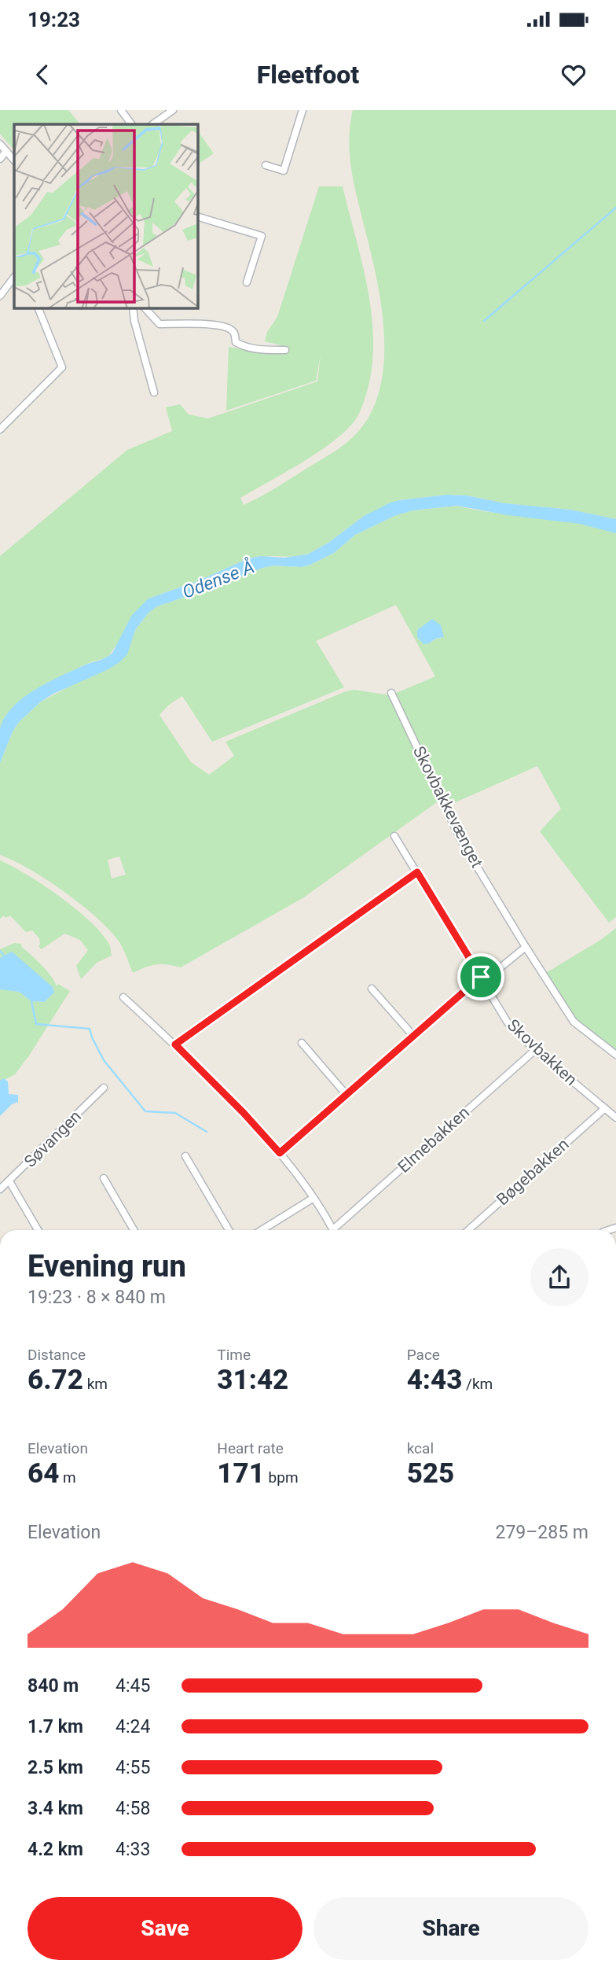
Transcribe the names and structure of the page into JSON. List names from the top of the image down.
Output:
{
  "streets": {
    "street": [
      "Skovbakkevænget",
      "Skovbakken",
      "Søvangen",
      "Elmebakken",
      "Bøgebakken"
    ]
  },
  "crossings": [
    ["Skovbakken", "Elmebakken"],
    ["Skovbakken", "Bøgebakken"]
  ],
  "water": ["Odense Å"],
  "page": {
    "status": "19:23",
    "header": "Fleetfoot",
    "heading": ["Evening run", "19:23 · 8 × 840 m"],
    "stats": [
      ["Distance", "6.72 km"],
      ["Time", "31:42"],
      ["Pace", "4:43 /km"],
      ["Elevation", "64 m"],
      ["Heart rate", "171 bpm"],
      ["kcal", "525"]
    ],
    "chart": ["Elevation", "279–285 m"],
    "list": [
      {
        "name": "840 m",
        "note": "4:45"
      },
      {
        "name": "1.7 km",
        "note": "4:24"
      },
      {
        "name": "2.5 km",
        "note": "4:55"
      },
      {
        "name": "3.4 km",
        "note": "4:58"
      },
      {
        "name": "4.2 km",
        "note": "4:33"
      }
    ],
    "buttons": ["Save", "Share"]
  }
}
